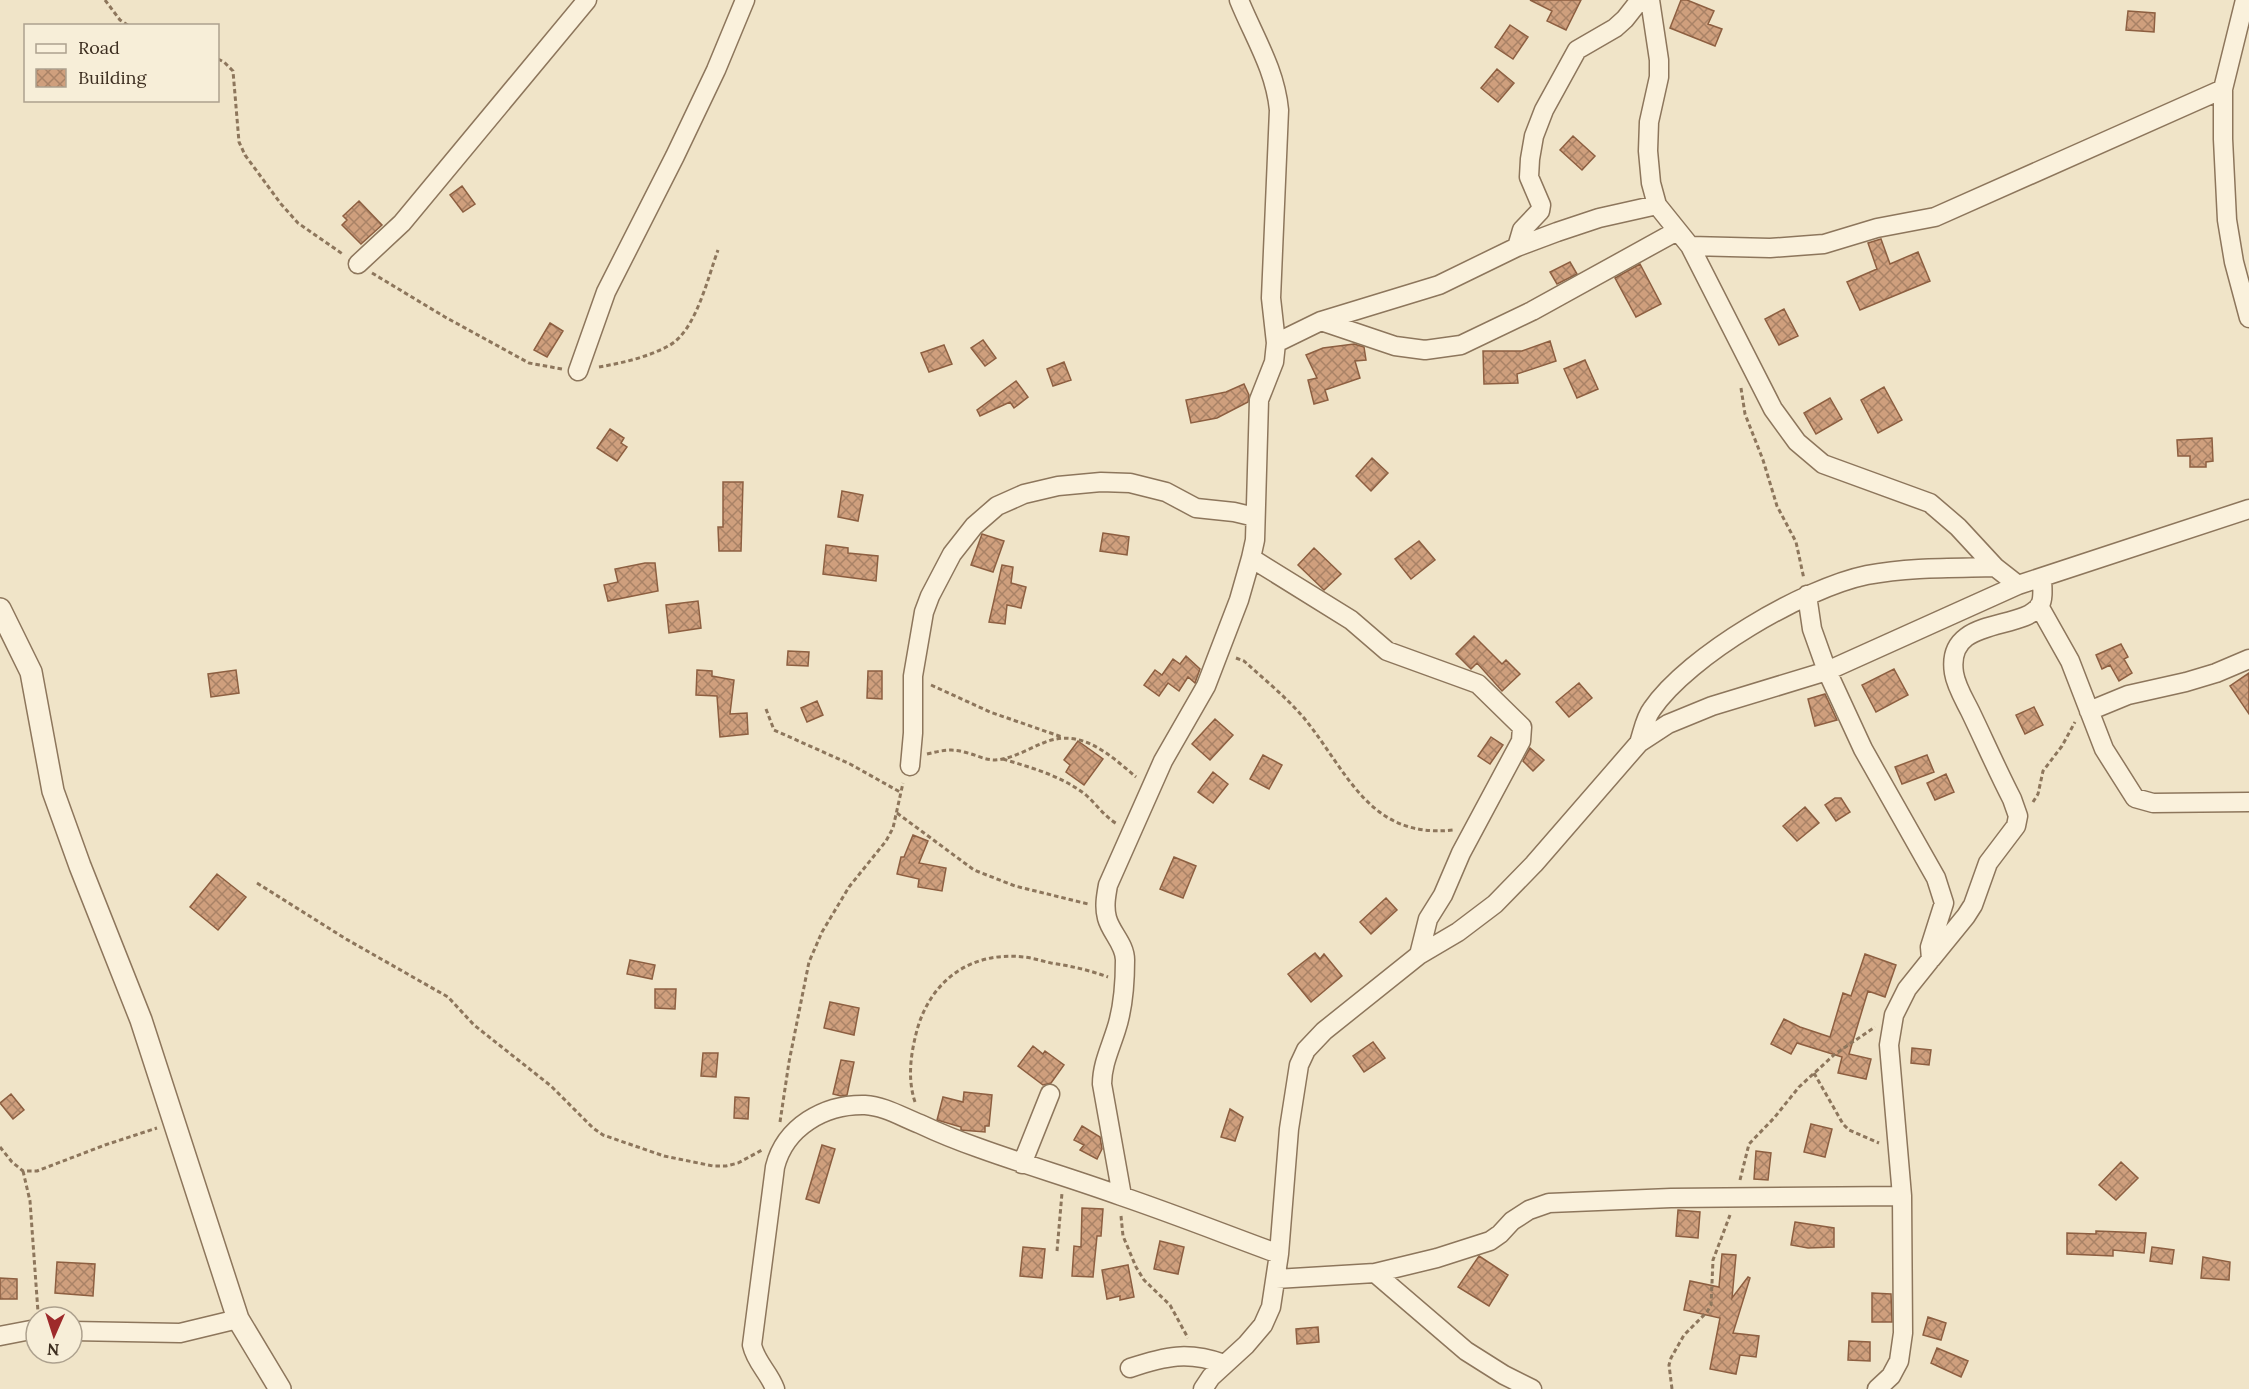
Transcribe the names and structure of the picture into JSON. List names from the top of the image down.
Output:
{
  "legend": ["Road", "Building"],
  "north": "bottom"
}
